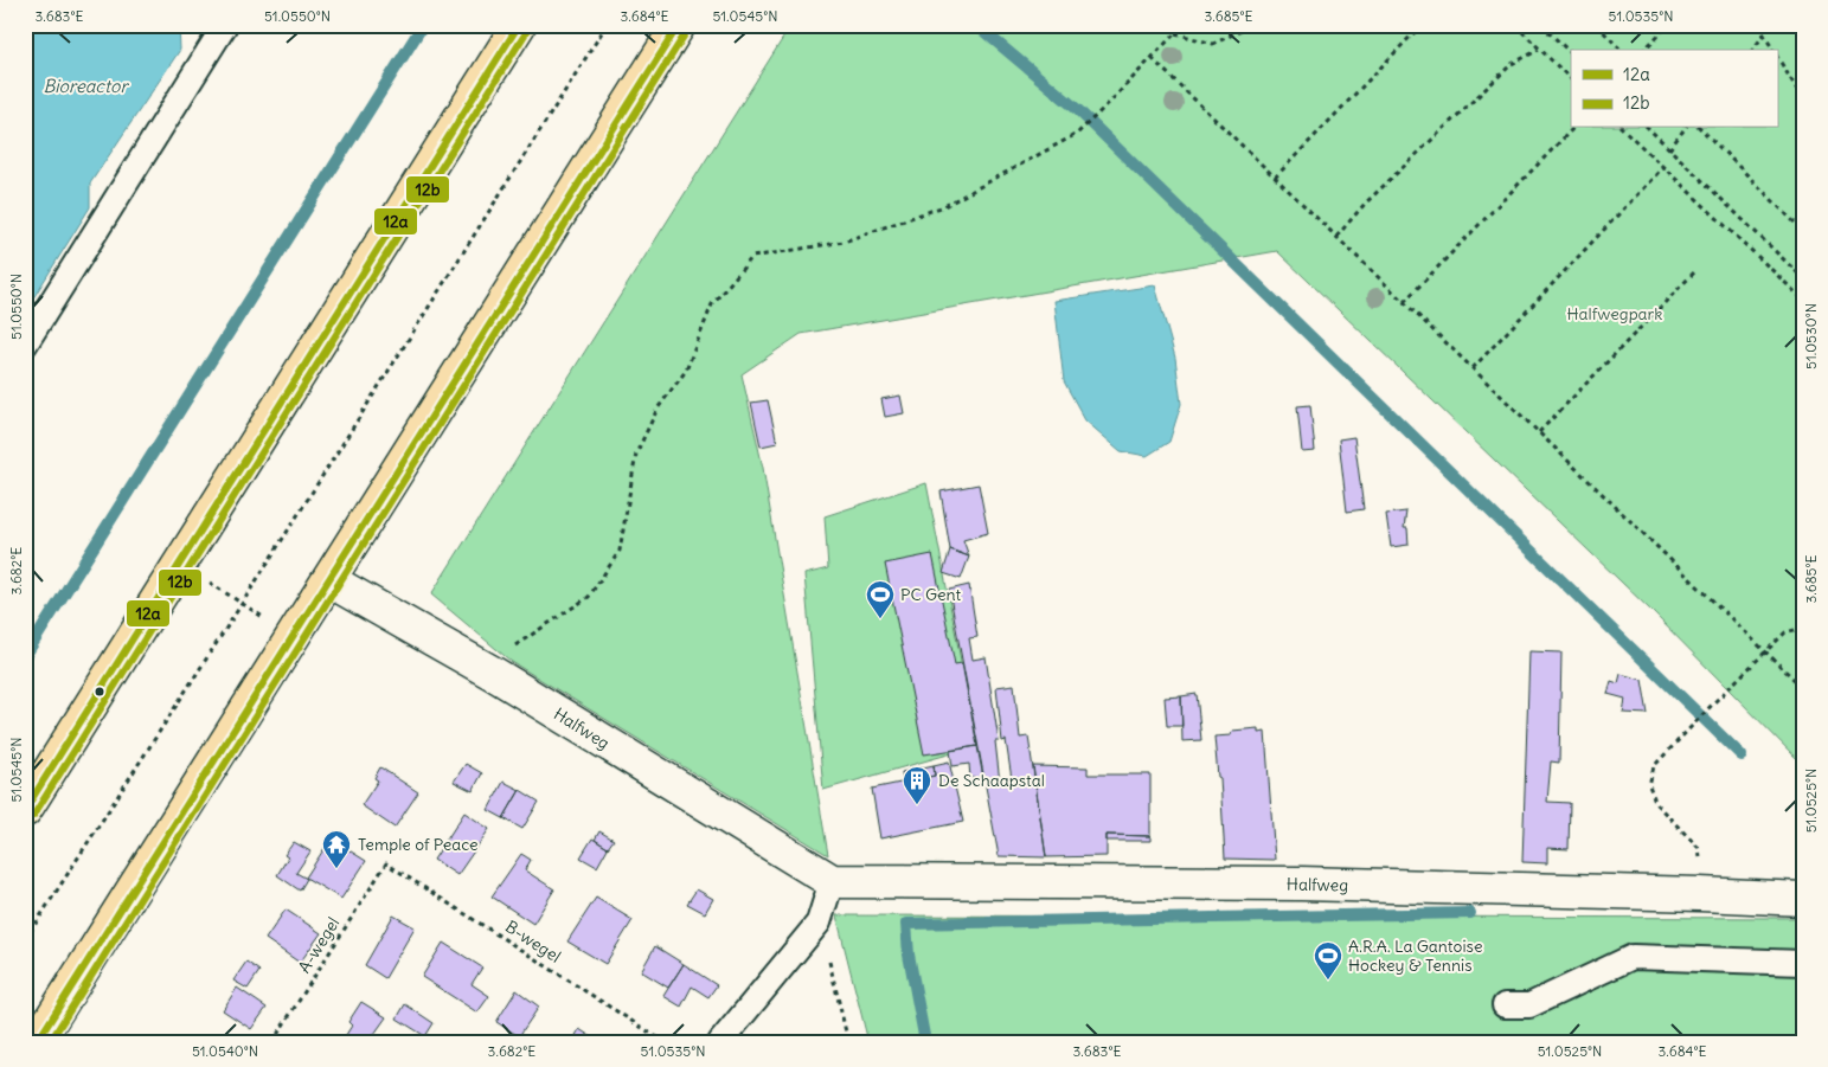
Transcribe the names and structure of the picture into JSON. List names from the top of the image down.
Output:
{
  "streets": {
    "street": ["Halfweg"],
    "path": ["B-wegel", "A-wegel"]
  },
  "crossings": [
    ["B-wegel", "A-wegel"]
  ],
  "water": ["Bioreactor"],
  "parks": ["Halfwegpark"],
  "places": {
    "sports": ["PC Gent", "A.R.A. La Gantoise Hockey & Tennis"],
    "building": ["De Schaapstal"],
    "temple": ["Temple of Peace"]
  },
  "lines": ["transit line 12a", "transit line 12b"],
  "legend": ["12a", "12b"],
  "coordinates": [
    "3.683°E",
    "51.0550°N",
    "3.684°E",
    "51.0545°N",
    "3.685°E",
    "51.0535°N",
    "51.0530°N",
    "3.682°E",
    "51.0525°N",
    "51.0540°N"
  ]
}
